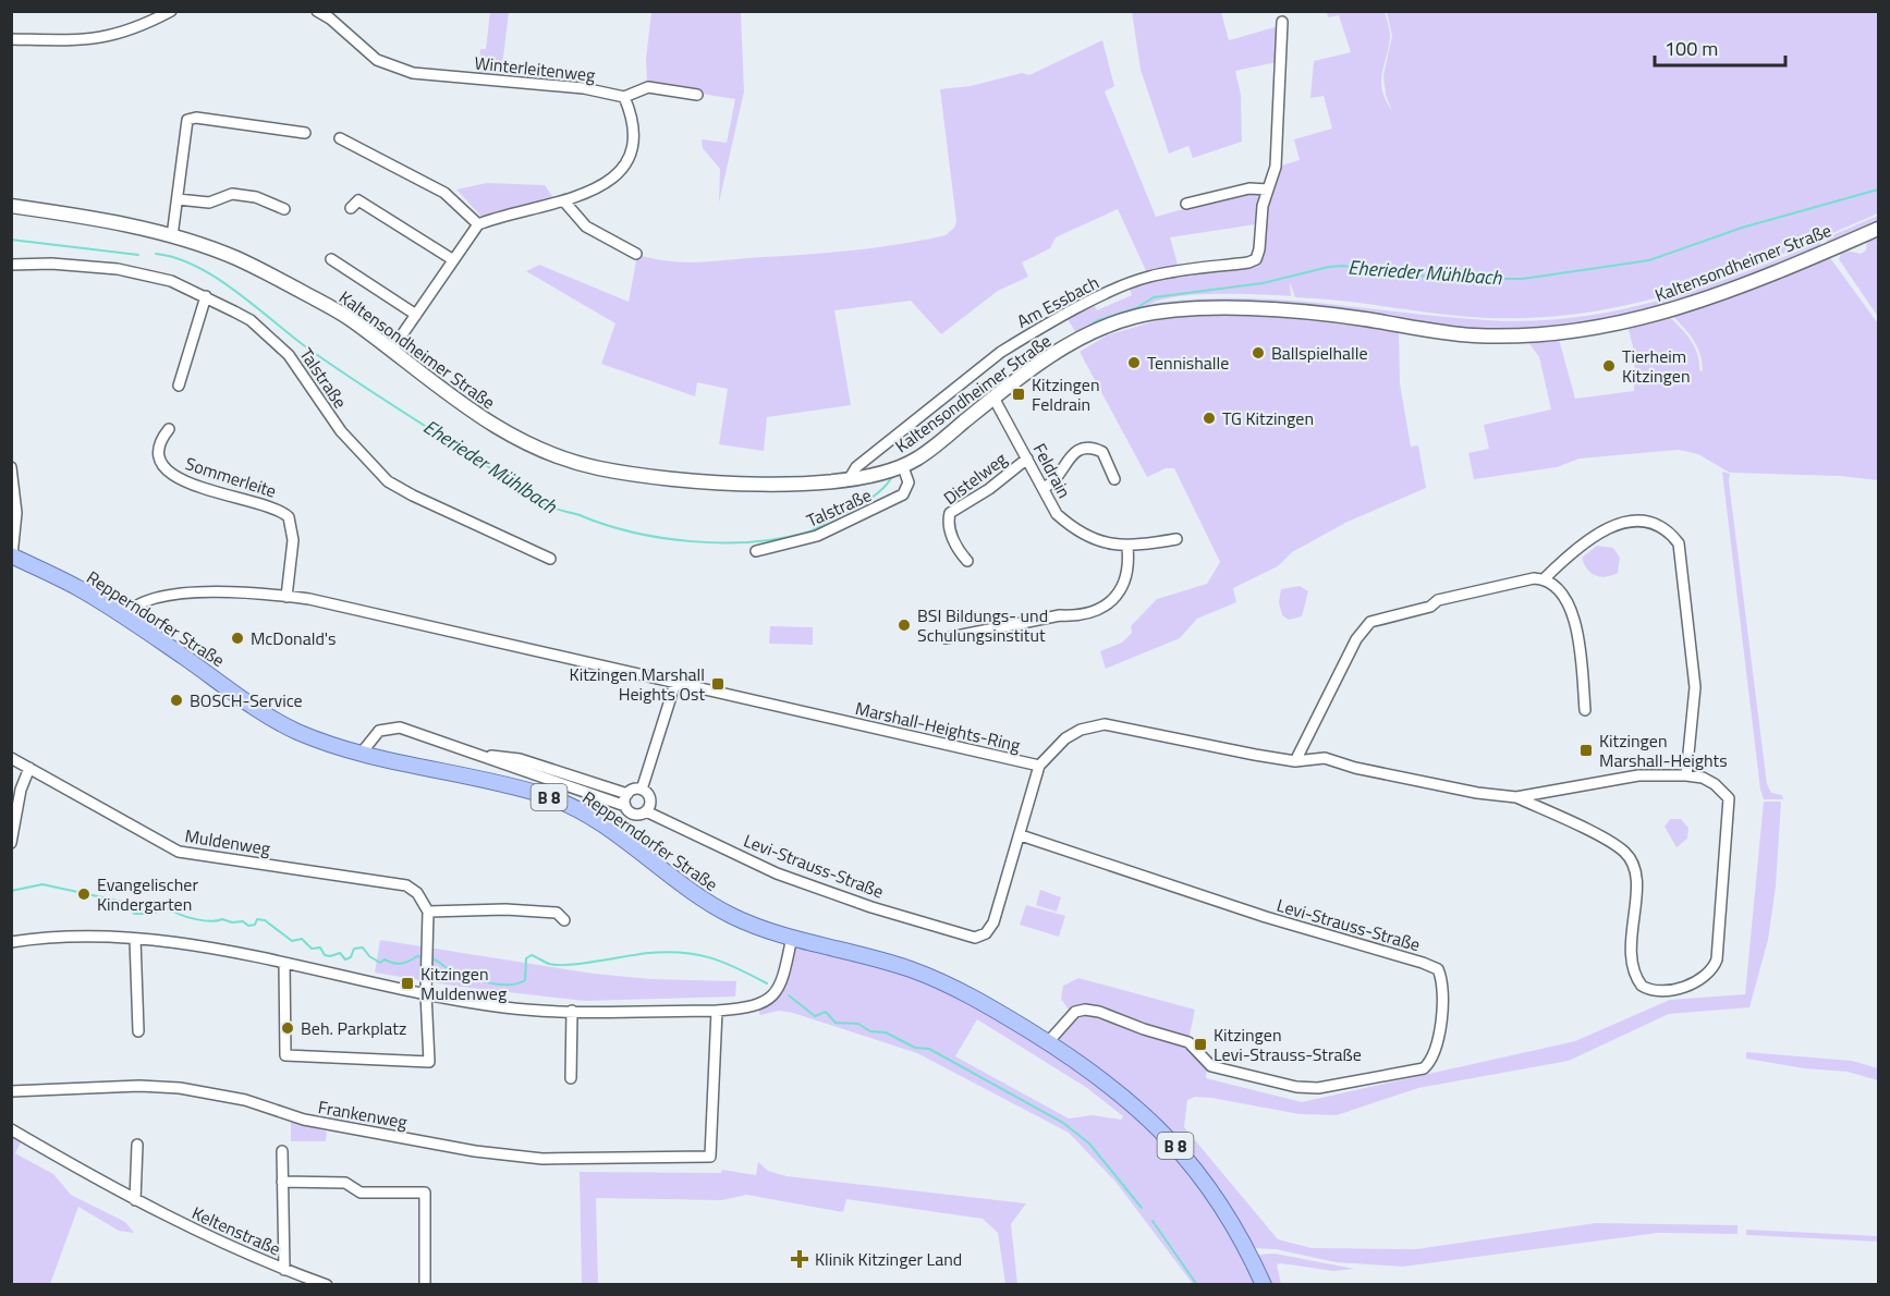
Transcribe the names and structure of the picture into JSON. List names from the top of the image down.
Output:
{
  "streets": {
    "main road": ["Kaltensondheimer Straße", "Repperndorfer Straße", "B 8"],
    "street": [
      "Winterleitenweg",
      "Am Essbach",
      "Talstraße",
      "Feldrain",
      "Sommerleite",
      "Distelweg",
      "Marshall-Heights-Ring",
      "Muldenweg",
      "Levi-Strauss-Straße",
      "Frankenweg",
      "Keltenstraße"
    ]
  },
  "crossings": [
    ["Kaltensondheimer Straße", "Am Essbach"],
    ["Kaltensondheimer Straße", "Talstraße"],
    ["Kaltensondheimer Straße", "Feldrain"],
    ["Feldrain", "Distelweg"],
    ["Sommerleite", "Marshall-Heights-Ring"],
    ["Repperndorfer Straße", "Marshall-Heights-Ring"],
    ["Repperndorfer Straße", "Levi-Strauss-Straße"],
    ["Marshall-Heights-Ring", "Levi-Strauss-Straße"]
  ],
  "water": ["Eherieder Mühlbach"],
  "places": {
    "other": [
      "Ballspielhalle",
      "Tennishalle",
      "Tierheim Kitzingen",
      "TG Kitzingen",
      "BSI Bildungs- und Schulungsinstitut",
      "McDonald's",
      "BOSCH-Service",
      "Evangelischer Kindergarten",
      "Beh. Parkplatz"
    ],
    "transit": [
      "Kitzingen Feldrain",
      "Kitzingen Marshall Heights Ost",
      "Kitzingen Marshall-Heights",
      "Kitzingen Muldenweg",
      "Kitzingen Levi-Strauss-Straße"
    ],
    "health": ["Klinik Kitzinger Land"]
  },
  "scale_bar": "100 m"
}
